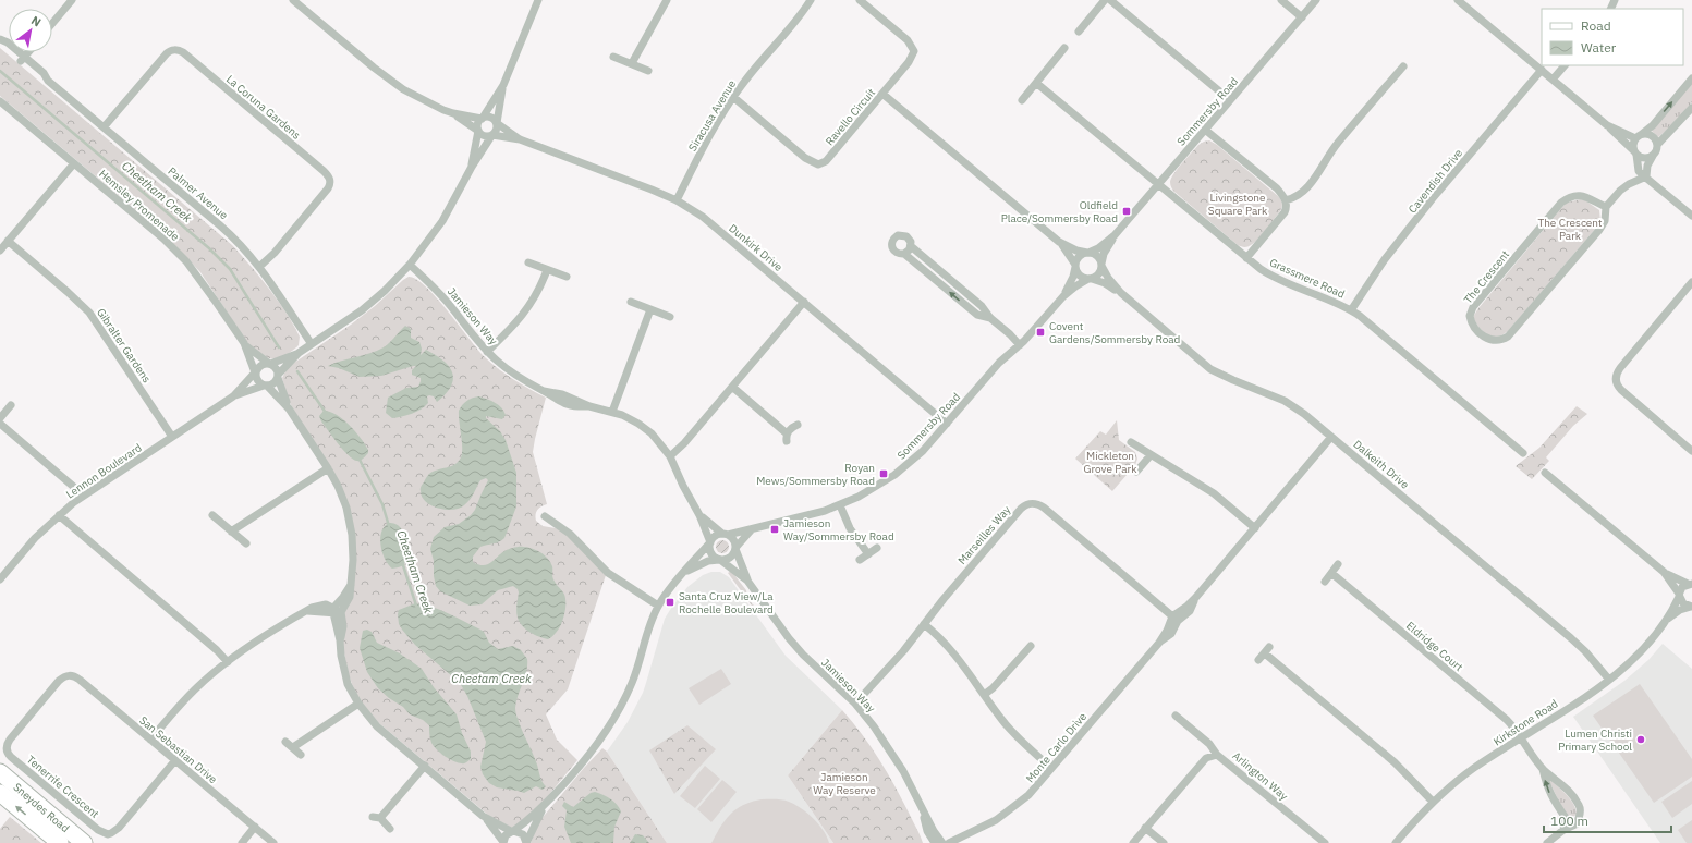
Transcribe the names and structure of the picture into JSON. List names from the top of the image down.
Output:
{
  "streets": {
    "main road": ["Sneydes Road"],
    "street": [
      "La Coruna Gardens",
      "Sommersby Road",
      "Siracusa Avenue",
      "Ravello Circuit",
      "Cavendish Drive",
      "Palmer Avenue",
      "Hemsley Promenade",
      "Dunkirk Drive",
      "The Crescent",
      "Grassmere Road",
      "Jamieson Way",
      "Gibralter Gardens",
      "Dalkeith Drive",
      "Lennon Boulevard",
      "Marseilles Way",
      "Eldridge Court",
      "Kirkstone Road",
      "Monte Carlo Drive",
      "San Sebastian Drive",
      "Arlington Way",
      "Tenerrife Crescent"
    ]
  },
  "crossings": [
    ["La Coruna Gardens", "Palmer Avenue"],
    ["Sommersby Road", "Dunkirk Drive"],
    ["Sommersby Road", "Grassmere Road"],
    ["Sommersby Road", "Jamieson Way"],
    ["Sommersby Road", "Dalkeith Drive"],
    ["Siracusa Avenue", "Ravello Circuit"],
    ["Siracusa Avenue", "Dunkirk Drive"],
    ["Cavendish Drive", "Grassmere Road"],
    ["Hemsley Promenade", "Lennon Boulevard"],
    ["Jamieson Way", "Marseilles Way"],
    ["Gibralter Gardens", "Lennon Boulevard"],
    ["Dalkeith Drive", "Kirkstone Road"],
    ["Dalkeith Drive", "Monte Carlo Drive"],
    ["Marseilles Way", "Monte Carlo Drive"],
    ["Eldridge Court", "Kirkstone Road"],
    ["San Sebastian Drive", "Tenerrife Crescent"]
  ],
  "water": ["Cheetham Creek", "Cheetam Creek"],
  "parks": [
    "Livingstone Square Park",
    "The Crescent Park",
    "Mickleton Grove Park",
    "Jamieson Way Reserve"
  ],
  "places": {
    "transit": [
      "Oldfield Place/Sommersby Road",
      "Covent Gardens/Sommersby Road",
      "Royan Mews/Sommersby Road",
      "Jamieson Way/Sommersby Road",
      "Santa Cruz View/La Rochelle Boulevard"
    ],
    "other": ["Lumen Christi Primary School"]
  },
  "legend": ["Road", "Water"],
  "scale_bar": "100 m",
  "north": "top right"
}
